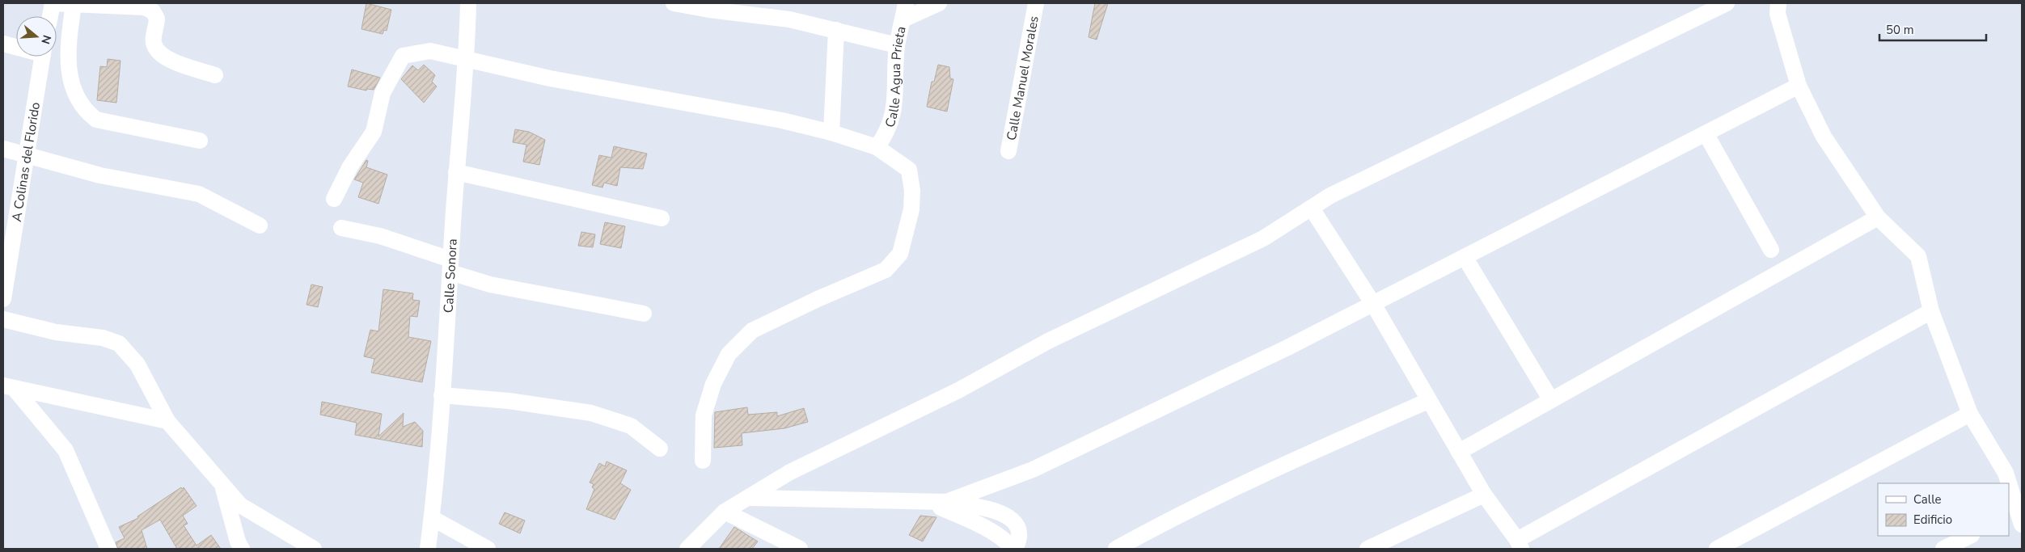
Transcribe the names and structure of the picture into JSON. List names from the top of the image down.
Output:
{
  "streets": {
    "street": [
      "Calle Agua Prieta",
      "Calle Manuel Morales",
      "A Colinas del Florido",
      "Calle Sonora"
    ]
  },
  "legend": ["Calle", "Edificio"],
  "scale_bar": "50 m",
  "north": "right"
}
